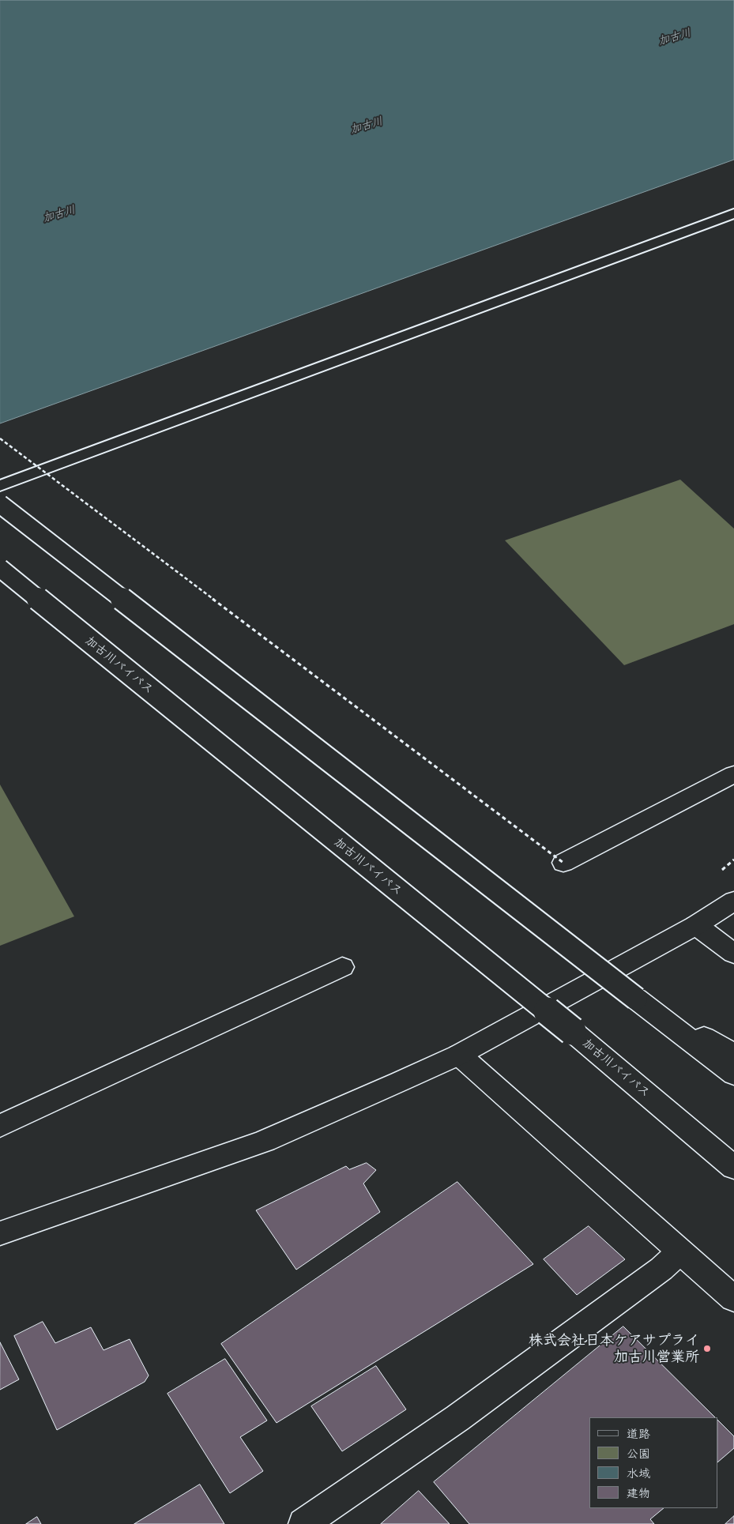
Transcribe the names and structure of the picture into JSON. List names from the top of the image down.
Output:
{
  "streets": {
    "main road": ["加古川バイパス"]
  },
  "water": ["加古川"],
  "places": ["株式会社日本ケアサプライ 加古川営業所"],
  "legend": [
    "道路",
    "公園",
    "水域",
    "建物"
  ]
}
